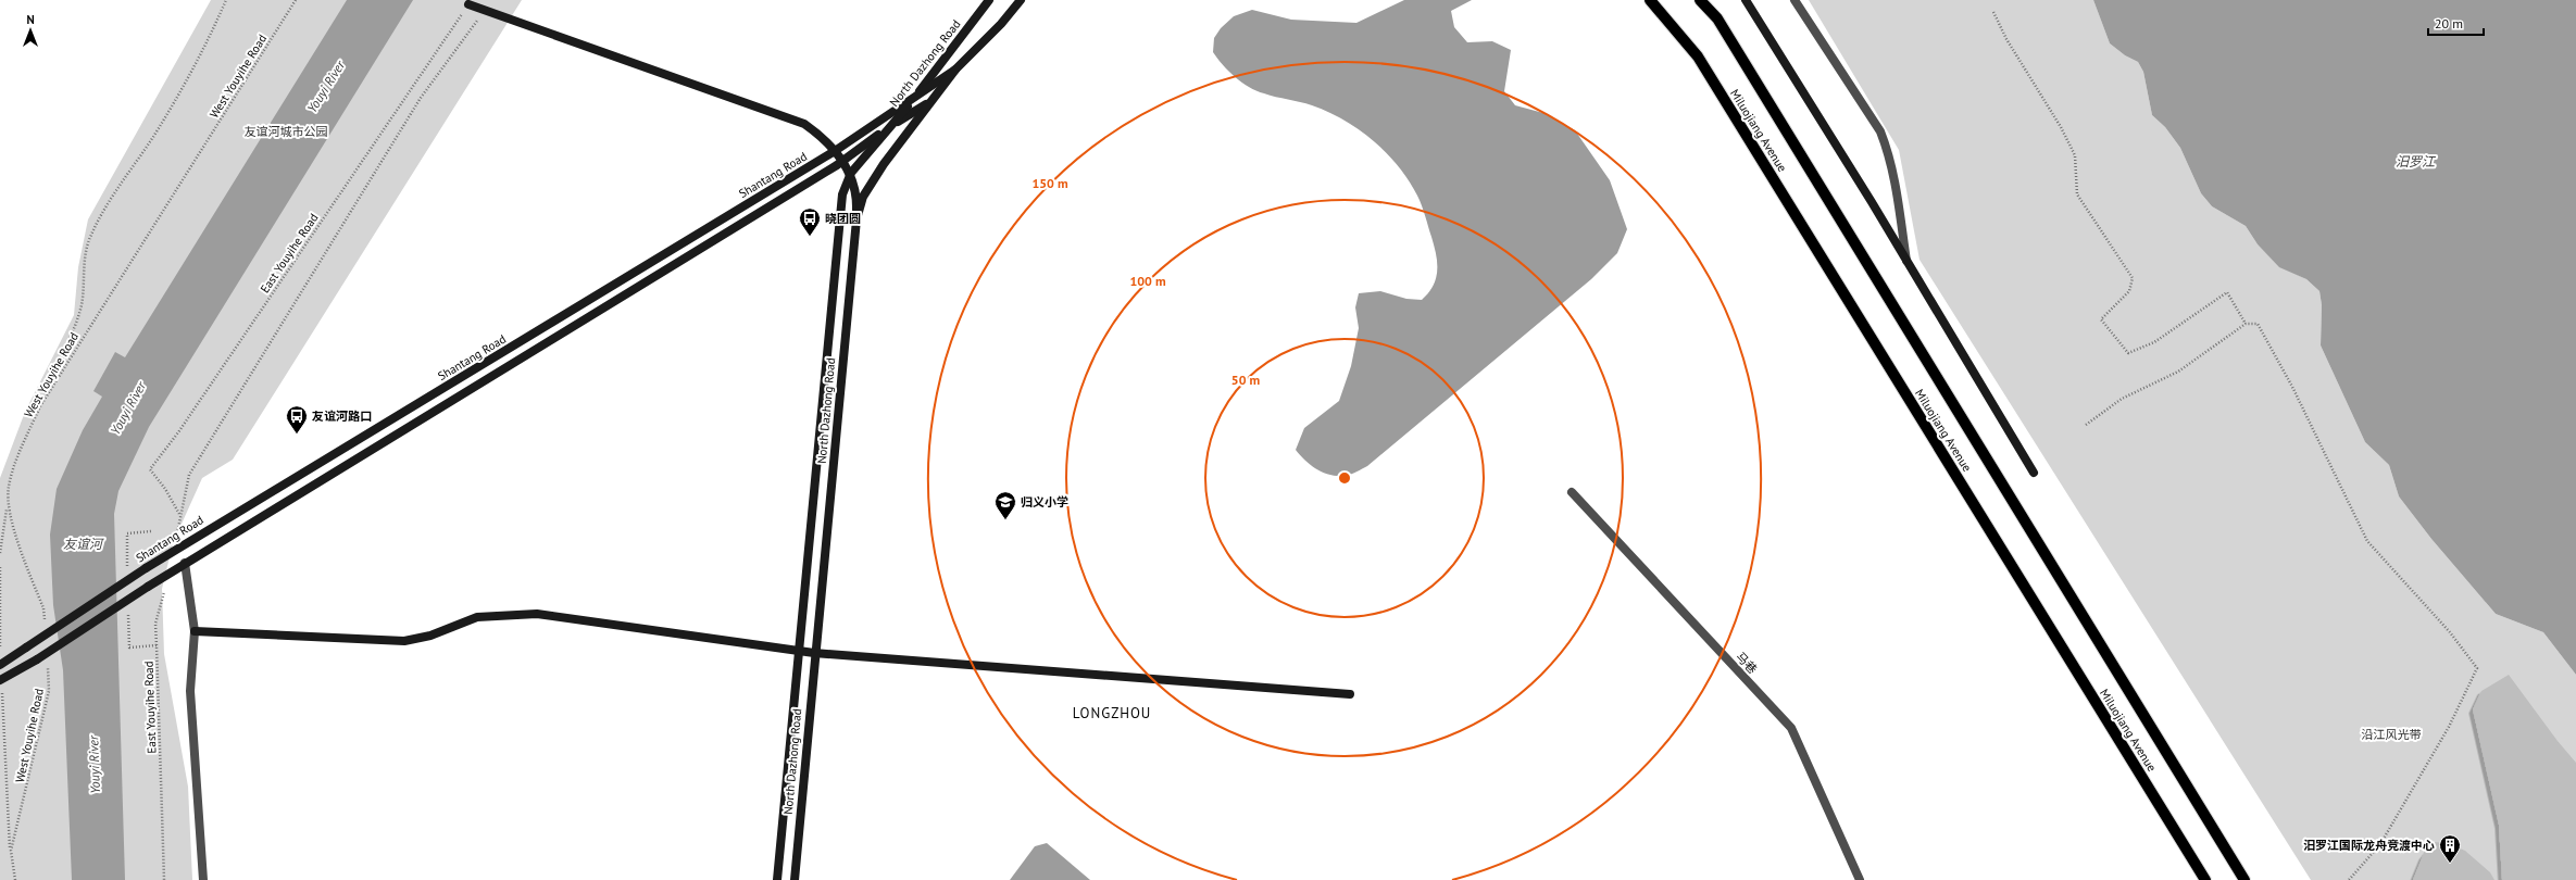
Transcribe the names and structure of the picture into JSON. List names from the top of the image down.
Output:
{
  "streets": {
    "main road": ["Miluojiang Avenue"],
    "street": ["North Dazhong Road", "Shantang Road", "马巷"],
    "path": ["West Youyihe Road", "East Youyihe Road"]
  },
  "crossings": [
    ["North Dazhong Road", "Shantang Road"]
  ],
  "districts": ["LONGZHOU"],
  "water": ["Youyi River", "汨罗江", "友谊河"],
  "parks": ["友谊河城市公园", "沿江风光带"],
  "places": {
    "bus stop": ["晓团圆", "友谊河路口"],
    "school or university": ["归义小学"],
    "building": ["汨罗江国际龙舟竞渡中心"]
  },
  "scale_bar": "20 m",
  "north": "top",
  "rings": ["150 m", "100 m", "50 m"]
}
